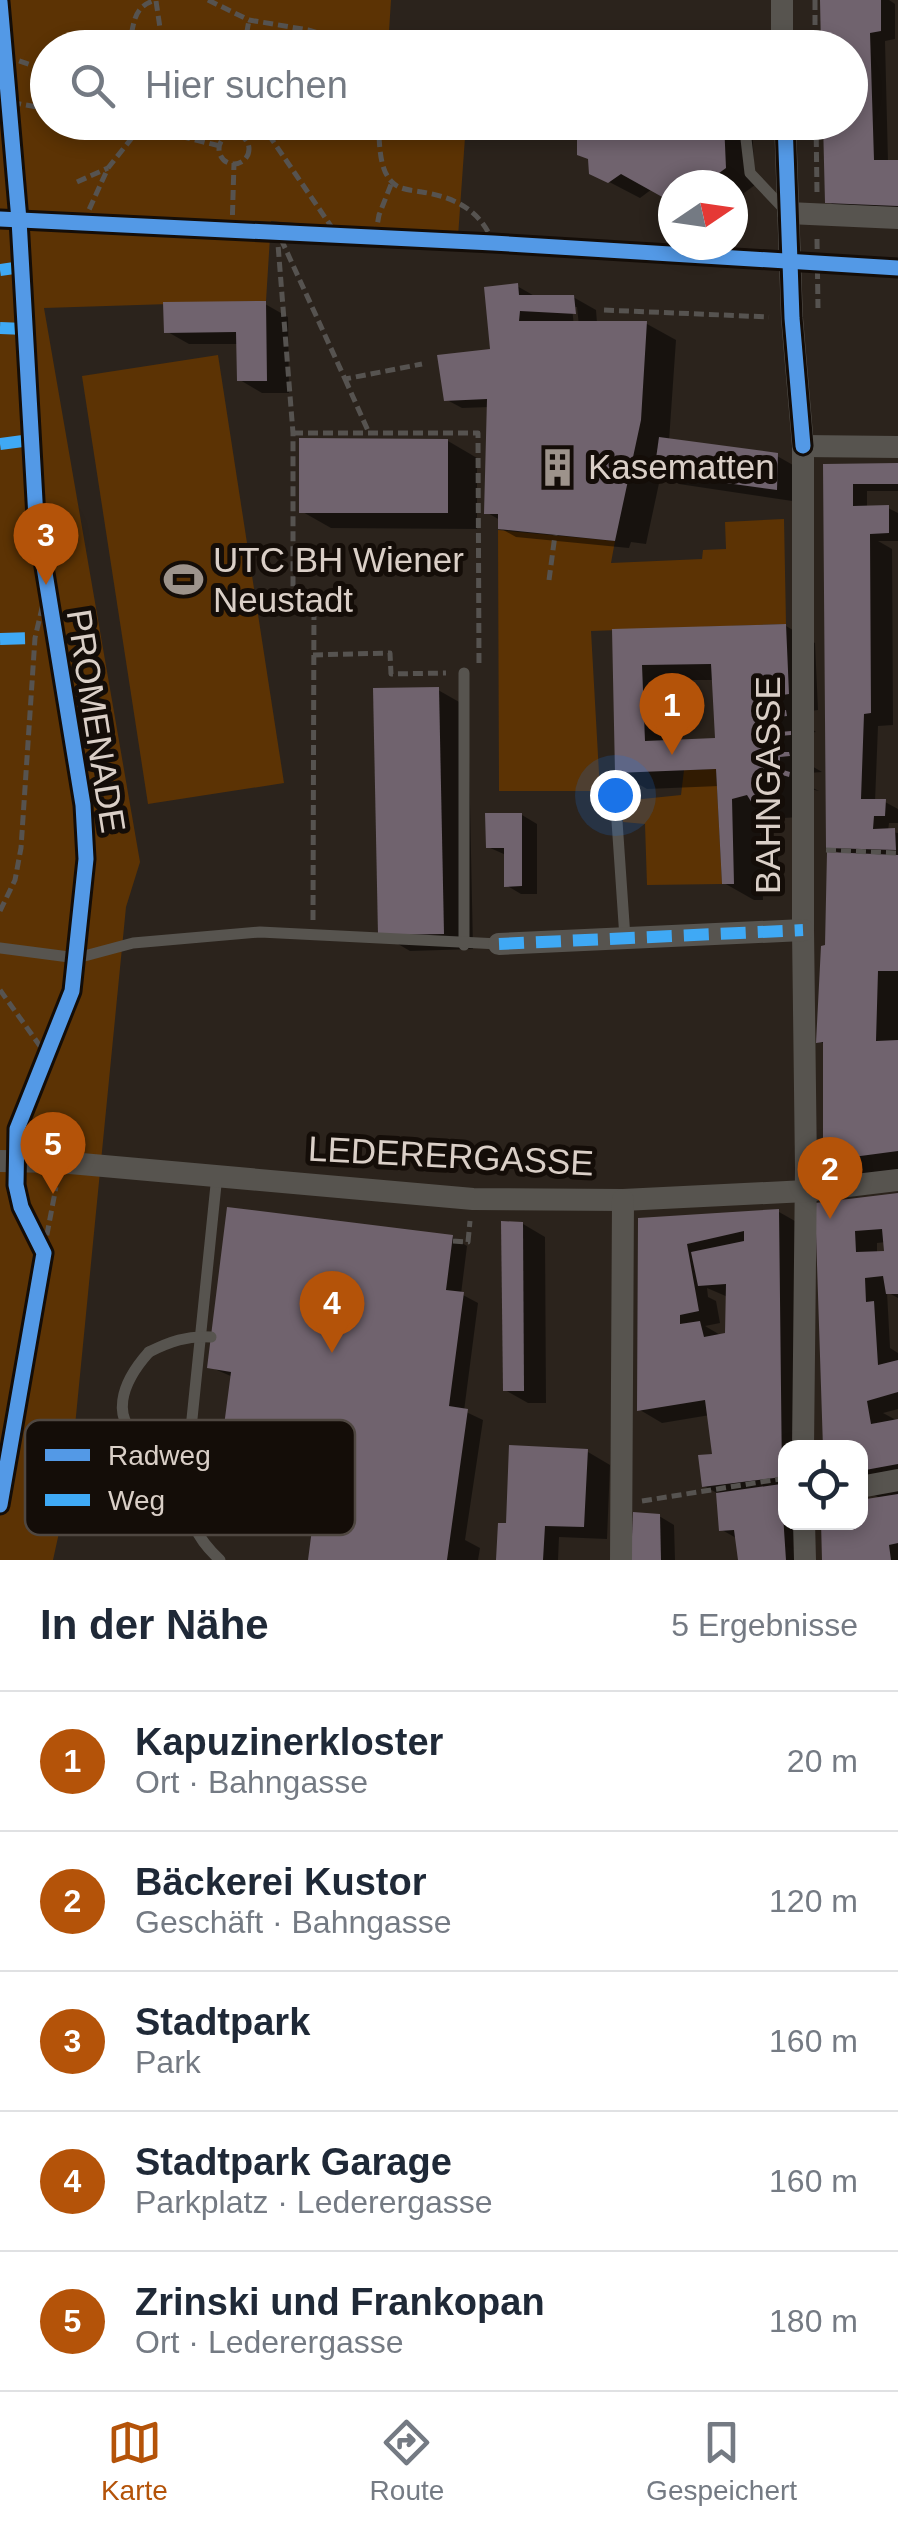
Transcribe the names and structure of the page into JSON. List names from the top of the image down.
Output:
{
  "streets": {
    "street": ["BAHNGASSE", "LEDERERGASSE"],
    "cycle path": ["PROMENADE"]
  },
  "crossings": [
    ["PROMENADE", "LEDERERGASSE"],
    ["BAHNGASSE", "LEDERERGASSE"]
  ],
  "places": {
    "building": ["Kasematten"],
    "sports": ["UTC BH Wiener Neustadt"]
  },
  "legend": ["Radweg", "Weg"],
  "north": "right",
  "page": {
    "search": "Hier suchen",
    "pins": [
      "3",
      "1",
      "5",
      "2",
      "4"
    ],
    "heading": ["In der Nähe", "5 Ergebnisse"],
    "list": [
      {
        "mark": "1",
        "name": "Kapuzinerkloster",
        "note": "Ort · Bahngasse",
        "value": "20 m"
      },
      {
        "mark": "2",
        "name": "Bäckerei Kustor",
        "note": "Geschäft · Bahngasse",
        "value": "120 m"
      },
      {
        "mark": "3",
        "name": "Stadtpark",
        "note": "Park",
        "value": "160 m"
      },
      {
        "mark": "4",
        "name": "Stadtpark Garage",
        "note": "Parkplatz · Lederergasse",
        "value": "160 m"
      },
      {
        "mark": "5",
        "name": "Zrinski und Frankopan",
        "note": "Ort · Lederergasse",
        "value": "180 m"
      }
    ],
    "nav": ["Karte", "Route", "Gespeichert"]
  }
}
